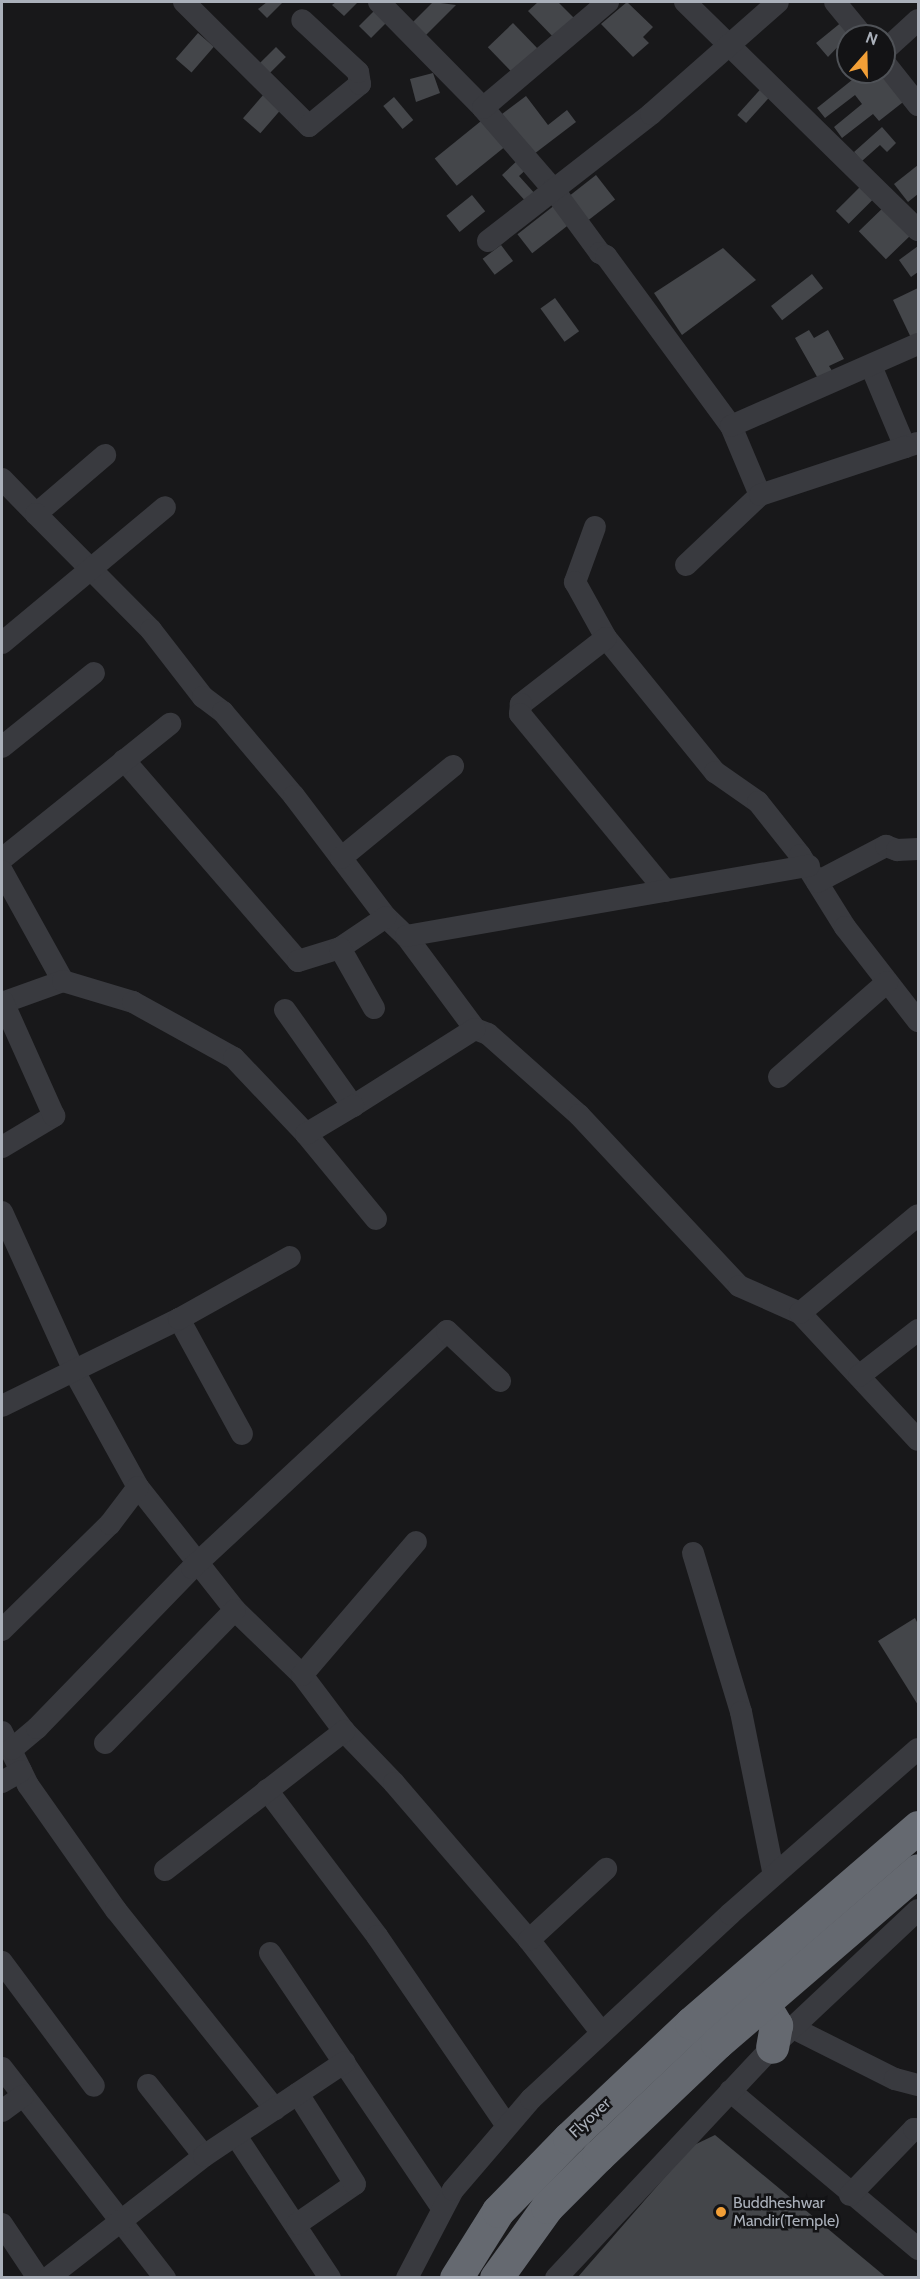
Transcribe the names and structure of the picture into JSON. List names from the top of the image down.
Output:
{
  "streets": {
    "highway": ["Flyover"]
  },
  "places": ["Buddheshwar Mandir(Temple)"],
  "north": "top"
}
